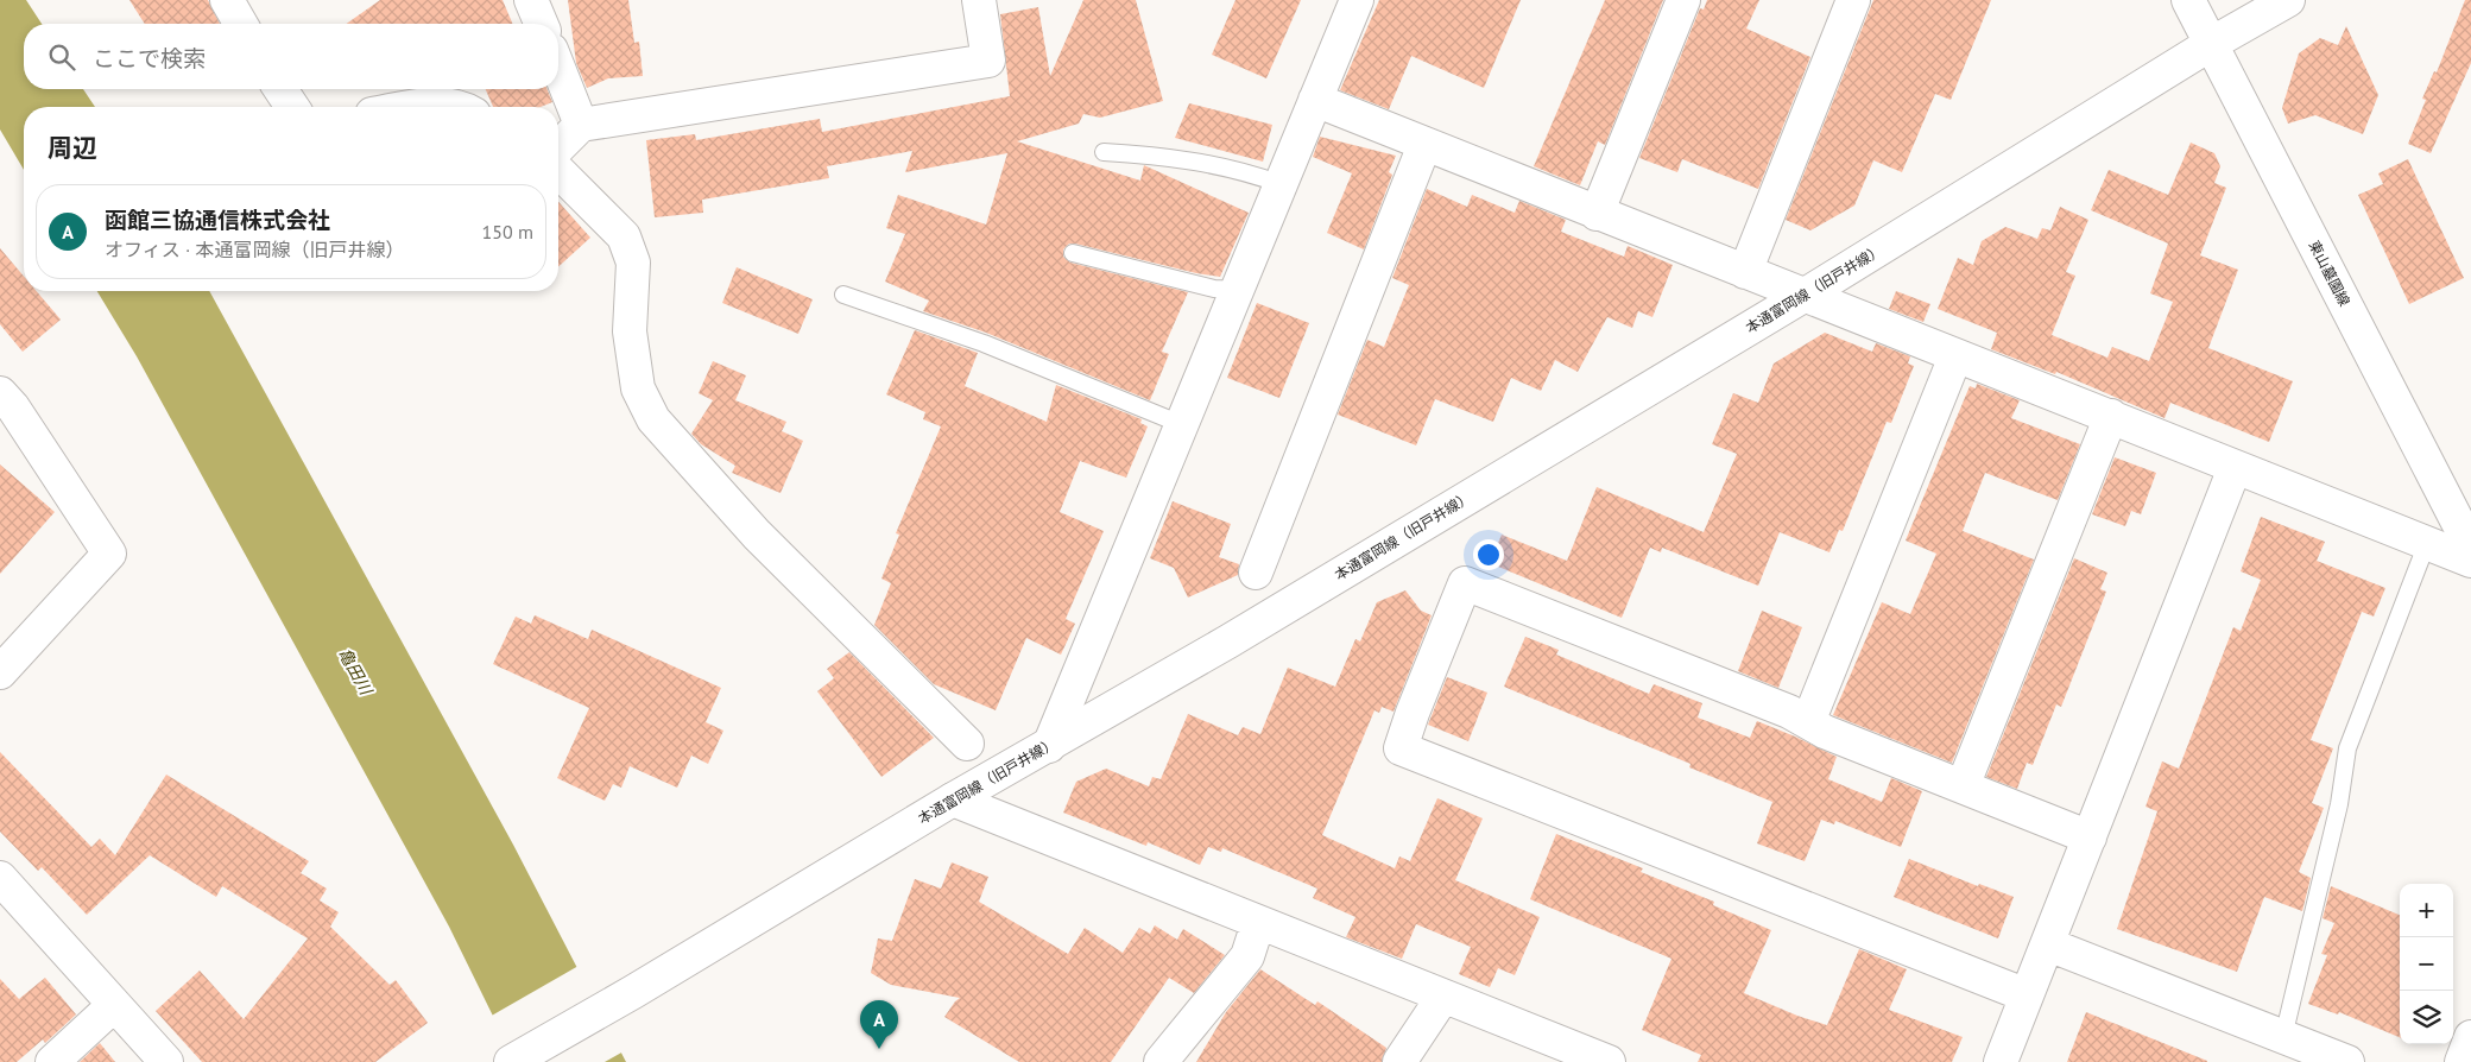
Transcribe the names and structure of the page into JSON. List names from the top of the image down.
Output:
{
  "streets": {
    "street": ["東山墓園線", "本通富岡線（旧戸井線）"]
  },
  "crossings": [
    ["東山墓園線", "本通富岡線（旧戸井線）"]
  ],
  "water": ["亀田川"],
  "page": {
    "search": "ここで検索",
    "heading": "周辺",
    "list": [
      {
        "mark": "A",
        "name": "函館三協通信株式会社",
        "note": "オフィス · 本通富岡線（旧戸井線）",
        "value": "150 m"
      }
    ],
    "map_buttons": ["+", "−"],
    "pins": "A"
  }
}
